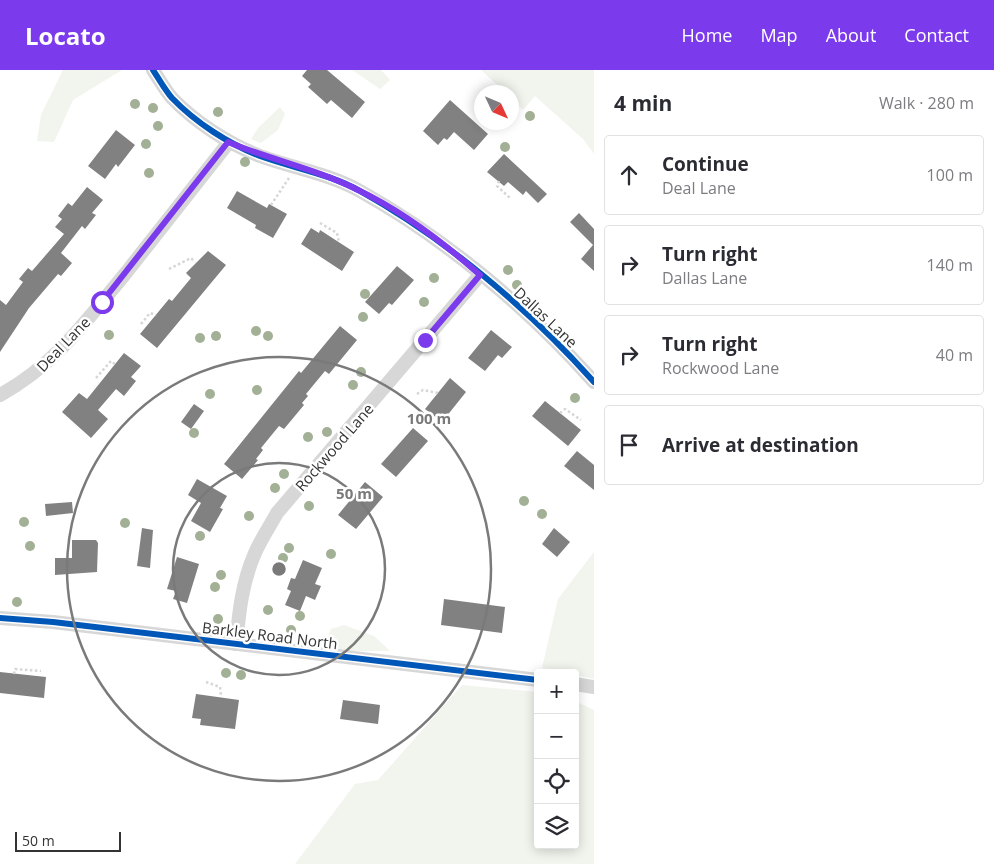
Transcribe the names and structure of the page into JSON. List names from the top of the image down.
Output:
{
  "streets": {
    "street": [
      "Dallas Lane",
      "Deal Lane",
      "Rockwood Lane",
      "Barkley Road North"
    ]
  },
  "crossings": [
    ["Dallas Lane", "Deal Lane"],
    ["Dallas Lane", "Rockwood Lane"],
    ["Rockwood Lane", "Barkley Road North"]
  ],
  "scale_bar": "50 m",
  "north": "bottom right",
  "page": {
    "header": "Locato",
    "nav": [
      "Home",
      "Map",
      "About",
      "Contact"
    ],
    "heading": ["4 min", "Walk · 280 m"],
    "list": [
      ["Continue", "Deal Lane", "100 m"],
      ["Turn right", "Dallas Lane", "140 m"],
      ["Turn right", "Rockwood Lane", "40 m"],
      "Arrive at destination"
    ],
    "map_buttons": ["+", "−"],
    "scale": "50 m"
  },
  "rings": ["100 m", "50 m"]
}
